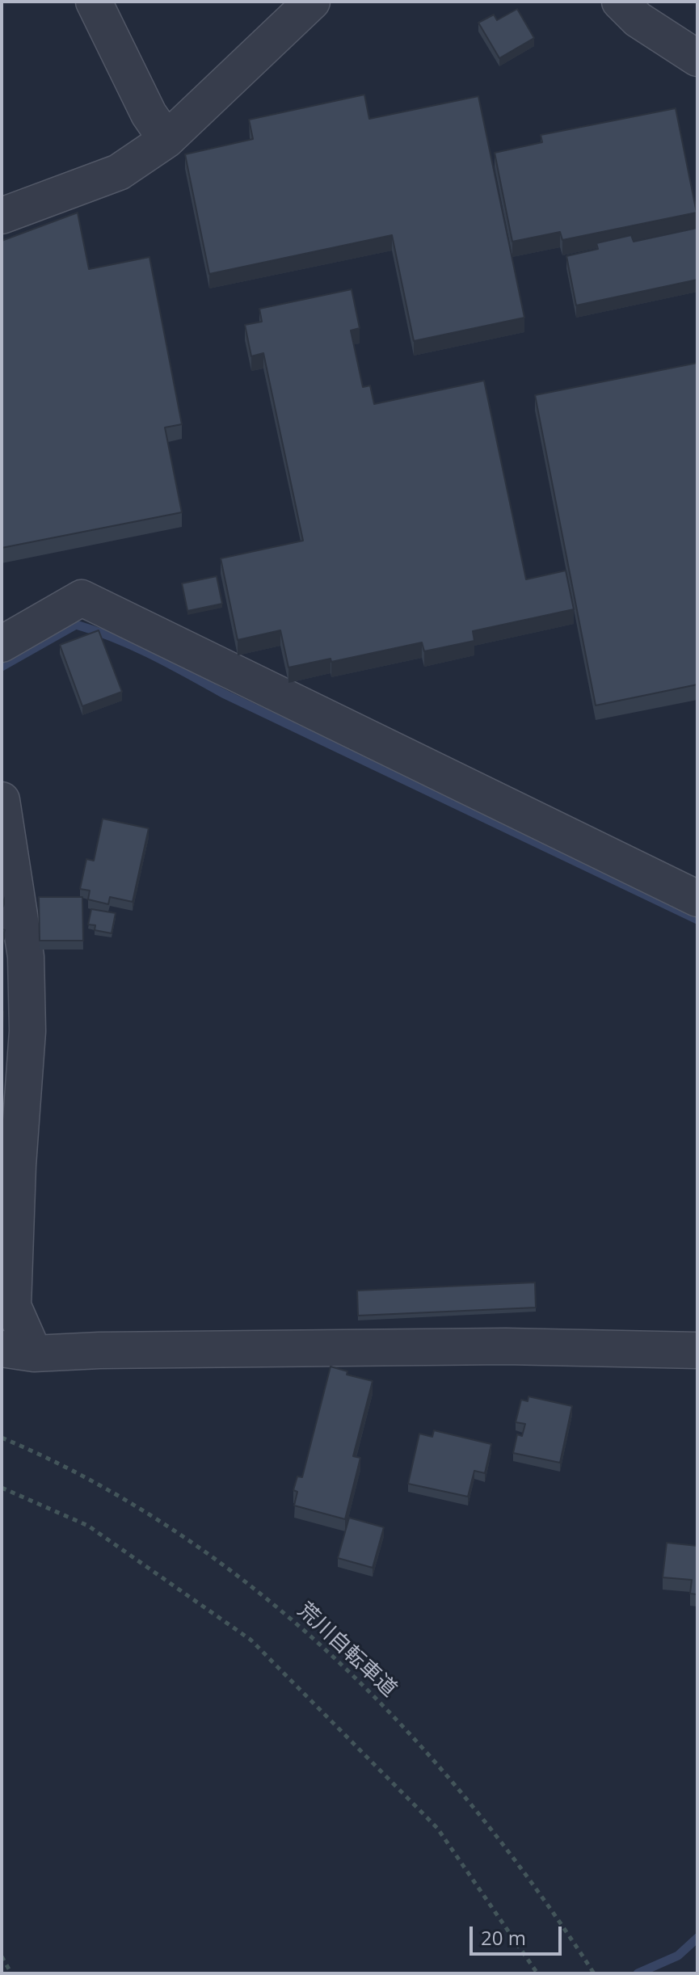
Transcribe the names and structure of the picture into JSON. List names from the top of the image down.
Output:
{
  "streets": {
    "path": ["荒川自転車道"]
  },
  "scale_bar": "20 m"
}
